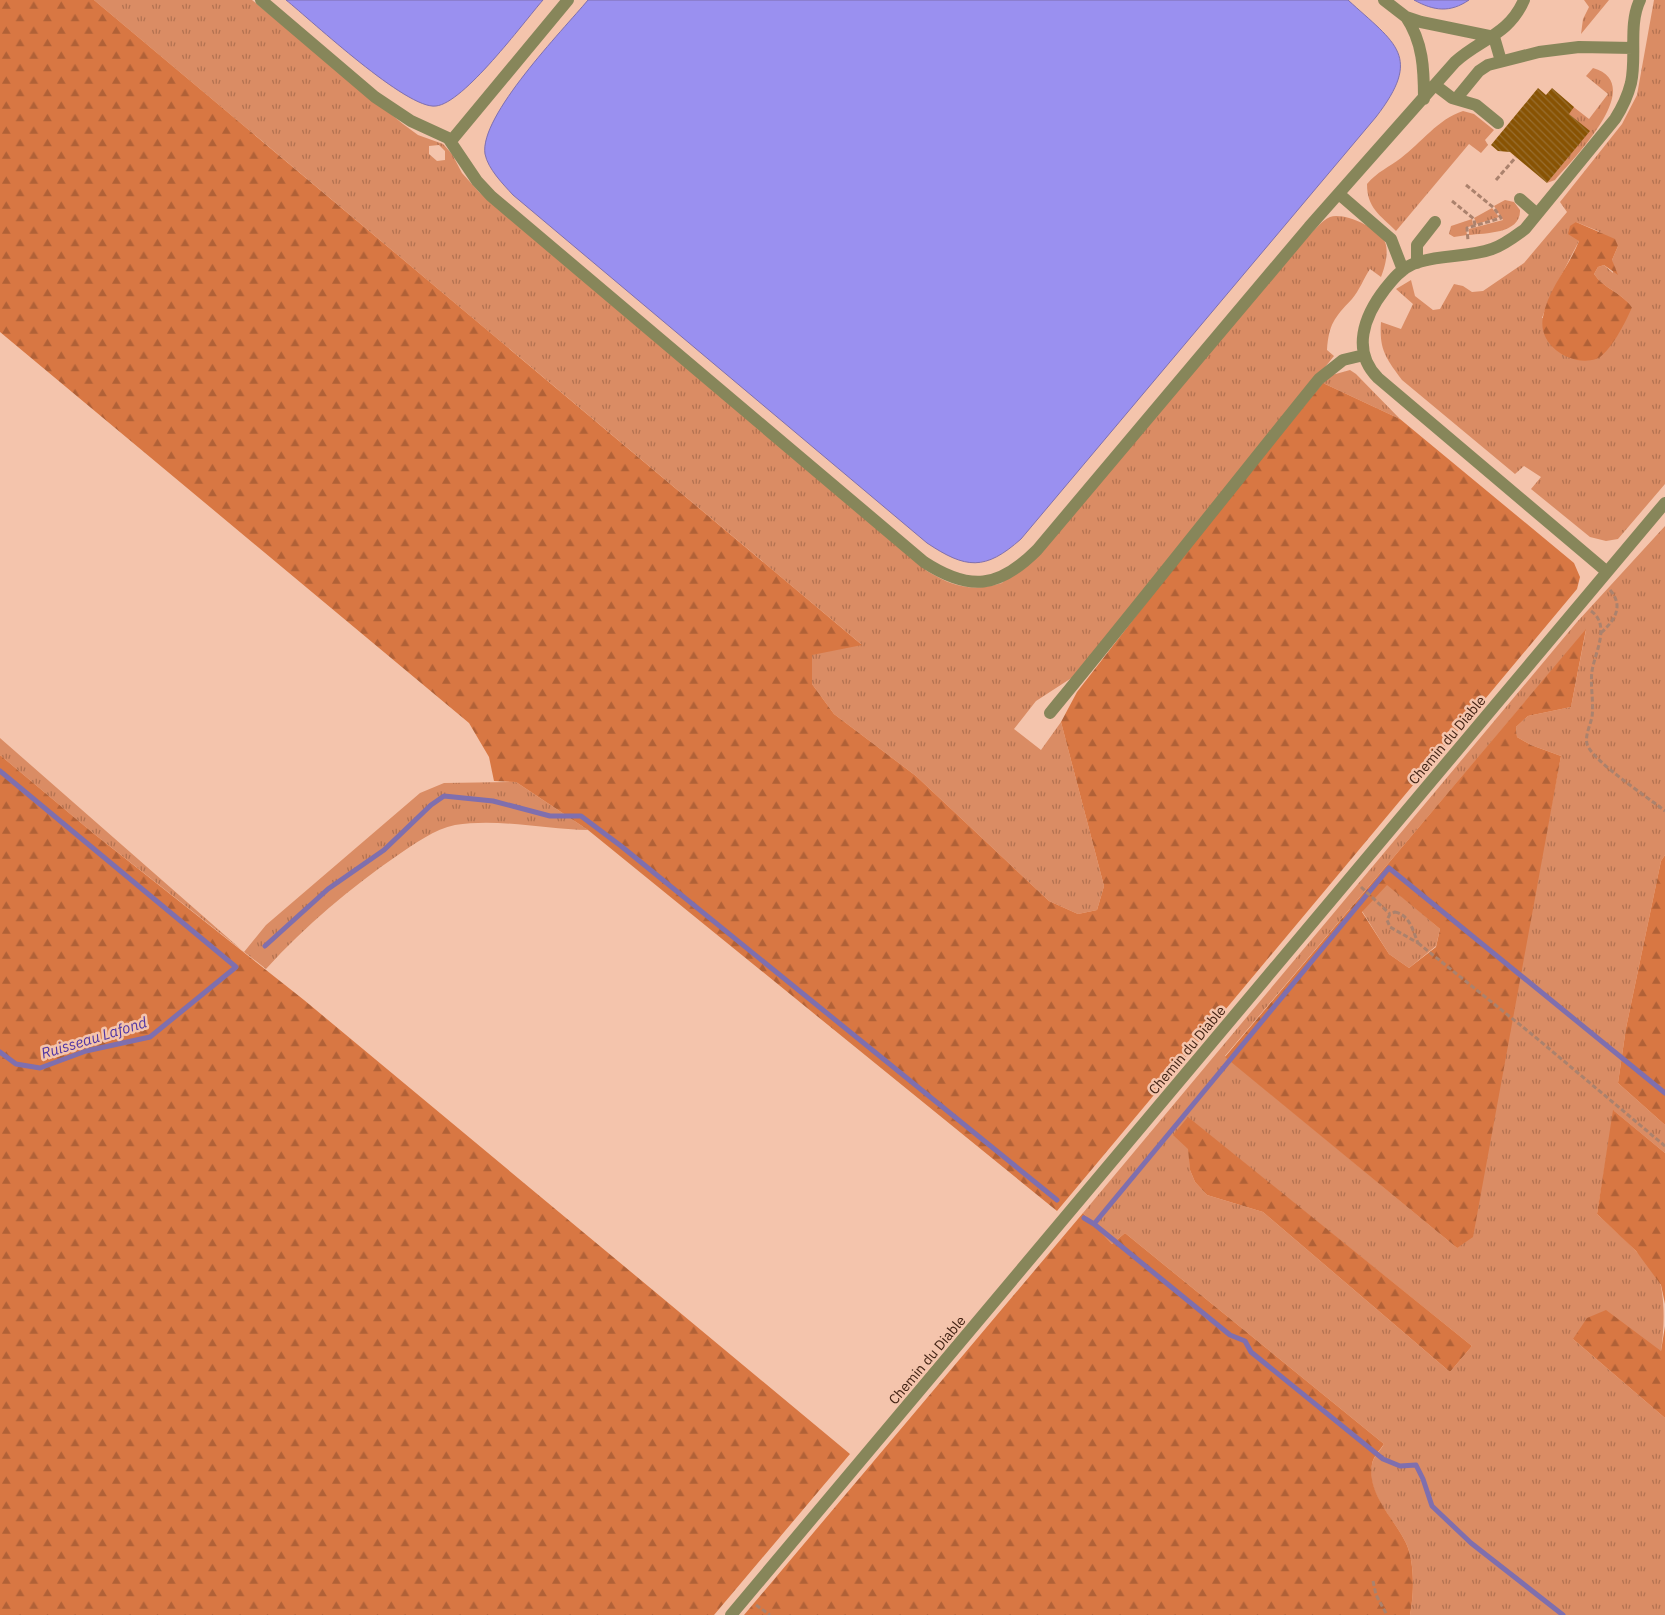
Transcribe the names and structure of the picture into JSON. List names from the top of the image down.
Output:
{
  "streets": {
    "street": ["Chemin du Diable"]
  },
  "water": ["Ruisseau Lafond"]
}
